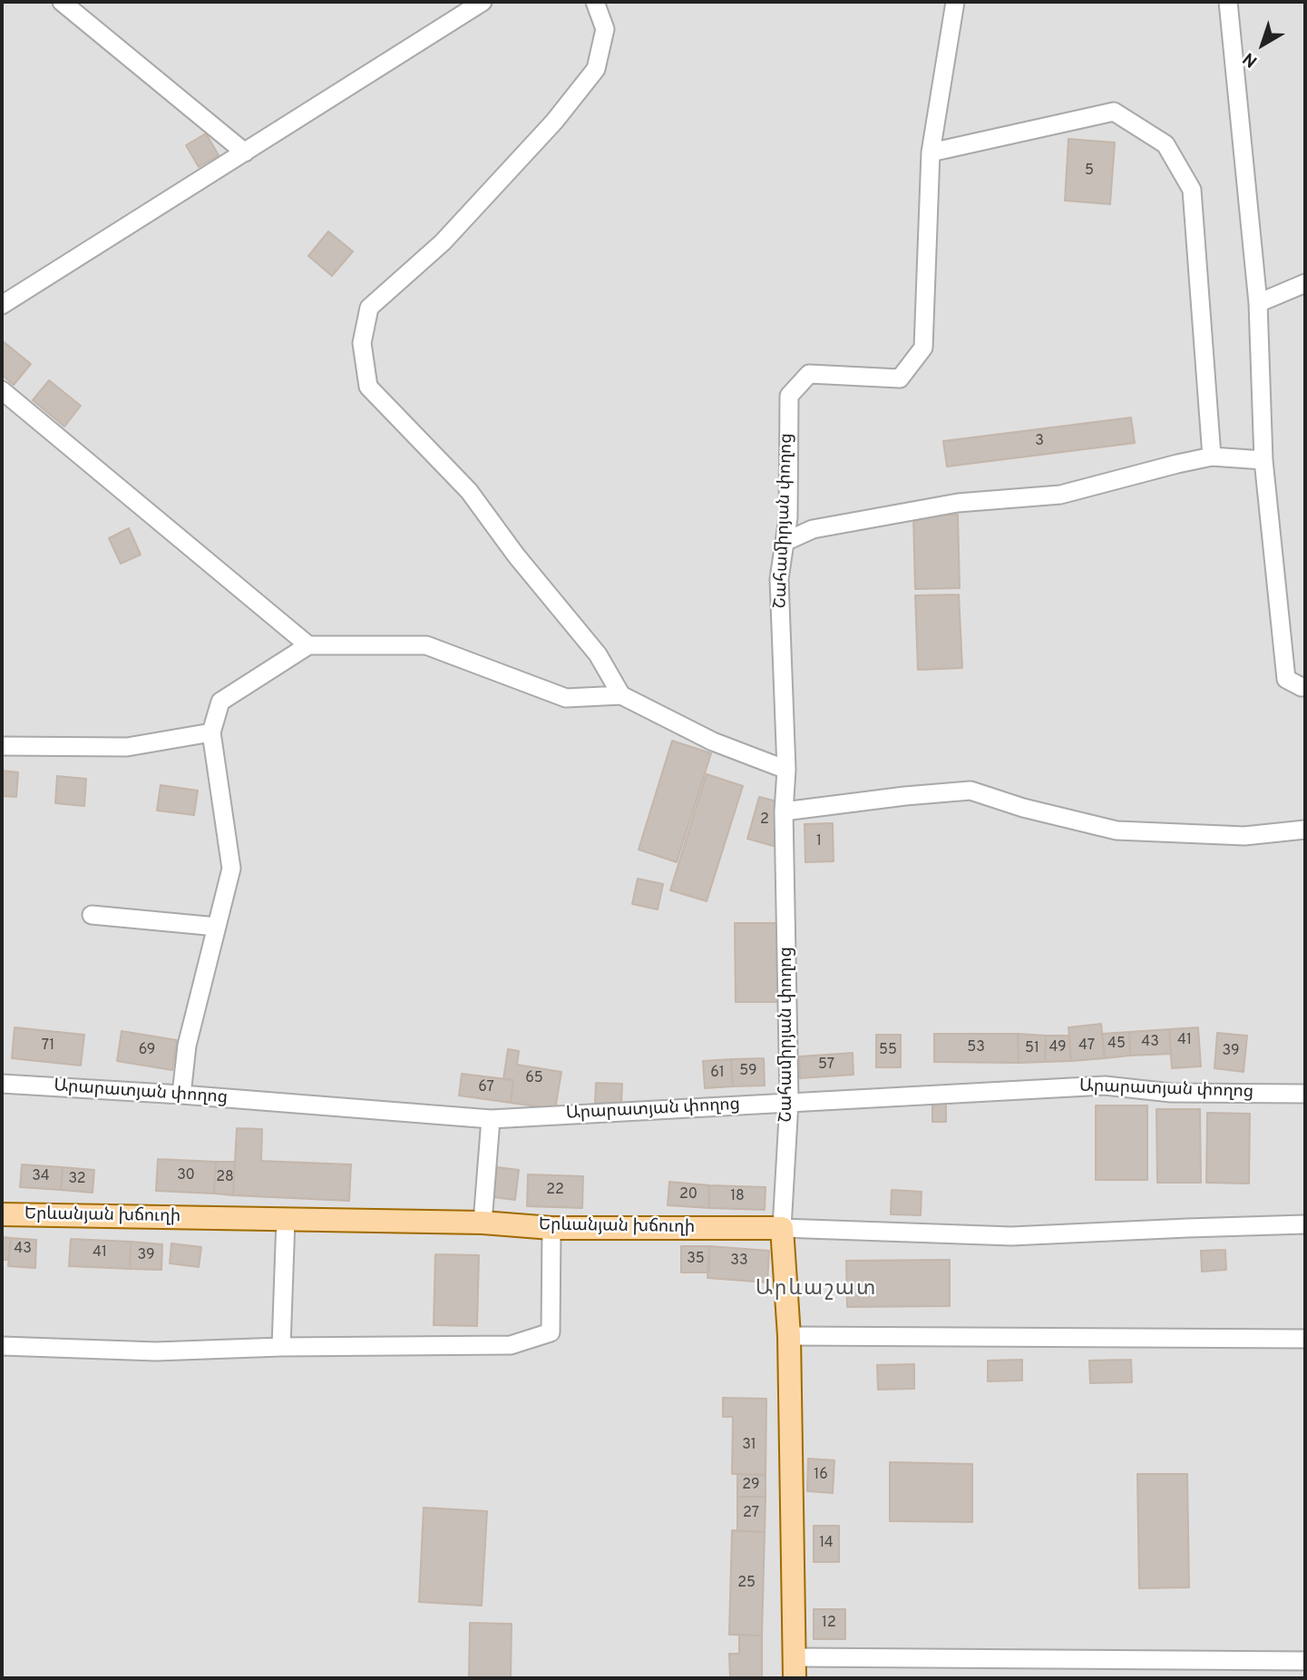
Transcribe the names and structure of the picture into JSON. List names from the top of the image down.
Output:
{
  "streets": {
    "main road": ["Երևանյան խճուղի"],
    "street": ["Շահամիրյան փողոց", "Արարատյան փողոց"]
  },
  "crossings": [
    ["Շահամիրյան փողոց", "Արարատյան փողոց"],
    ["Շահամիրյան փողոց", "Երևանյան խճուղի"]
  ],
  "districts": ["Արևաշատ"],
  "house_numbers": [
    "5",
    "3",
    "2",
    "1",
    "41",
    "43",
    "45",
    "71",
    "47",
    "53",
    "49",
    "51",
    "69",
    "55",
    "39",
    "57",
    "59",
    "61",
    "65",
    "67",
    "30",
    "34",
    "28",
    "32",
    "22",
    "20",
    "18",
    "43",
    "41",
    "39",
    "35",
    "33",
    "31",
    "16",
    "29",
    "27",
    "14",
    "25",
    "12"
  ],
  "north": "bottom left"
}
